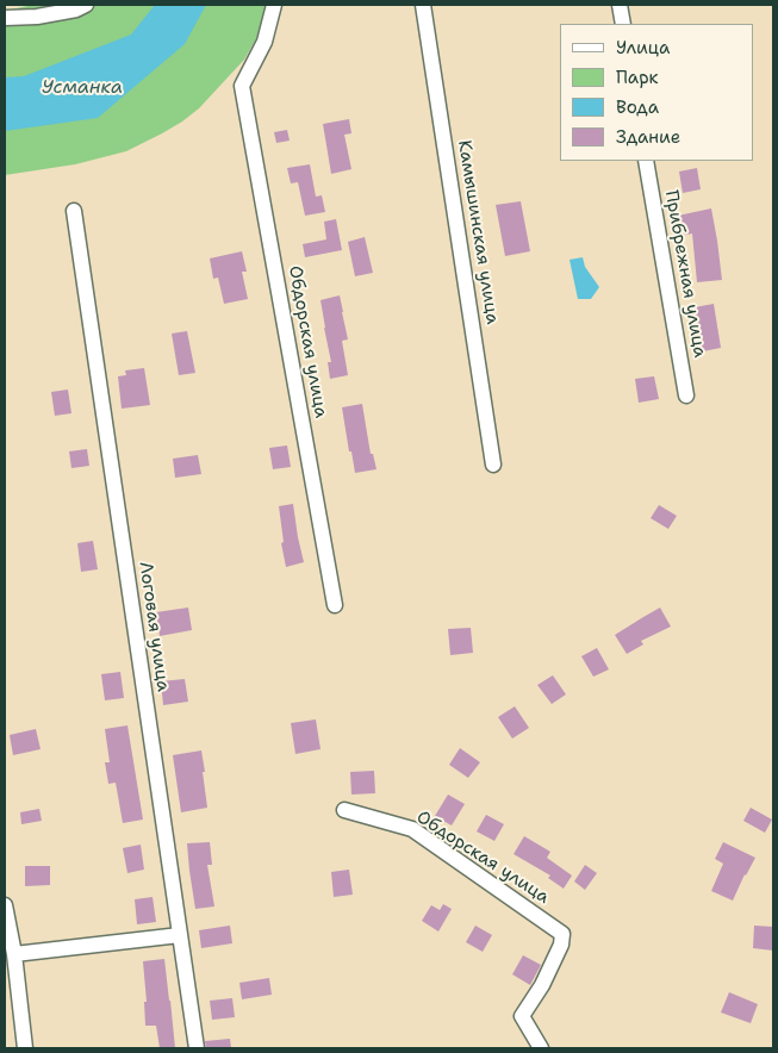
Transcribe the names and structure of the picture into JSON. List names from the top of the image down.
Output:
{
  "streets": {
    "street": [
      "Камышинская улица",
      "Прибрежная улица",
      "Обдорская улица",
      "Логовая улица"
    ]
  },
  "water": ["Усманка"],
  "legend": [
    "Улица",
    "Парк",
    "Вода",
    "Здание"
  ]
}
